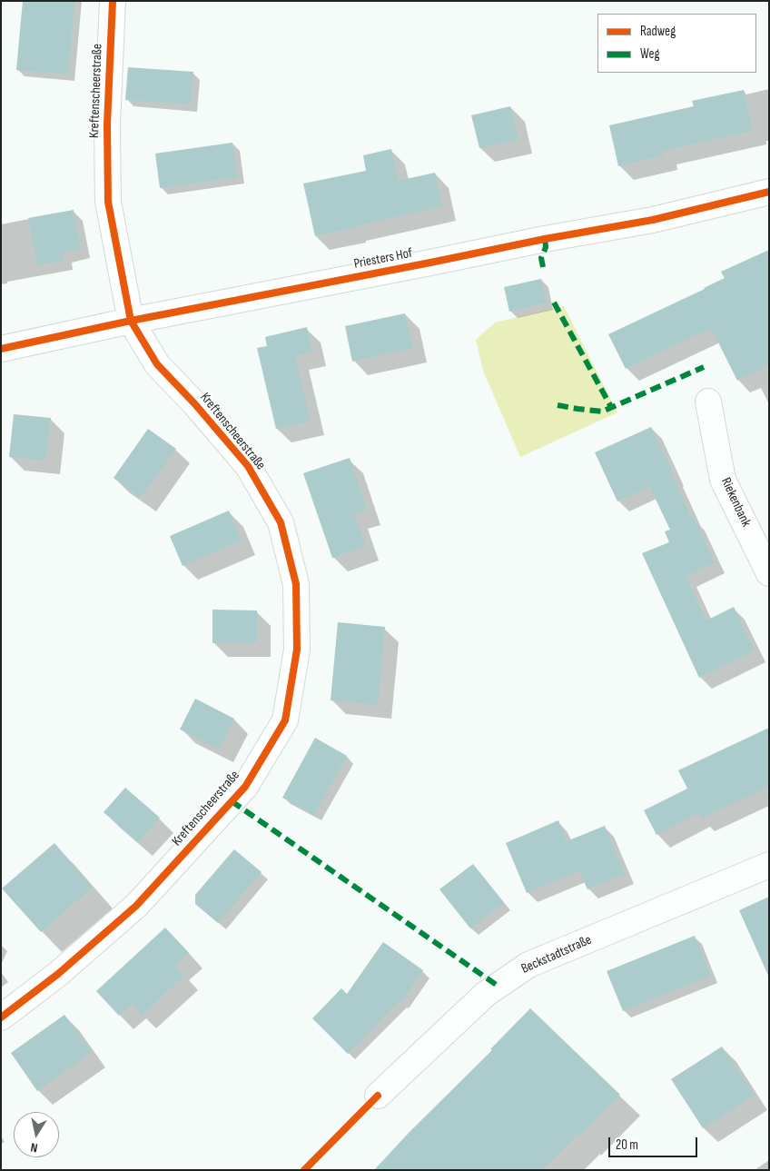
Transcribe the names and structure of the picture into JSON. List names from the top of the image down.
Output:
{
  "streets": {
    "street": [
      "Kreftenscheerstraße",
      "Priesters Hof",
      "Riekenbank",
      "Beckstadtstraße"
    ]
  },
  "crossings": [
    ["Kreftenscheerstraße", "Priesters Hof"]
  ],
  "legend": ["Radweg", "Weg"],
  "scale_bar": "20 m",
  "north": "bottom"
}
